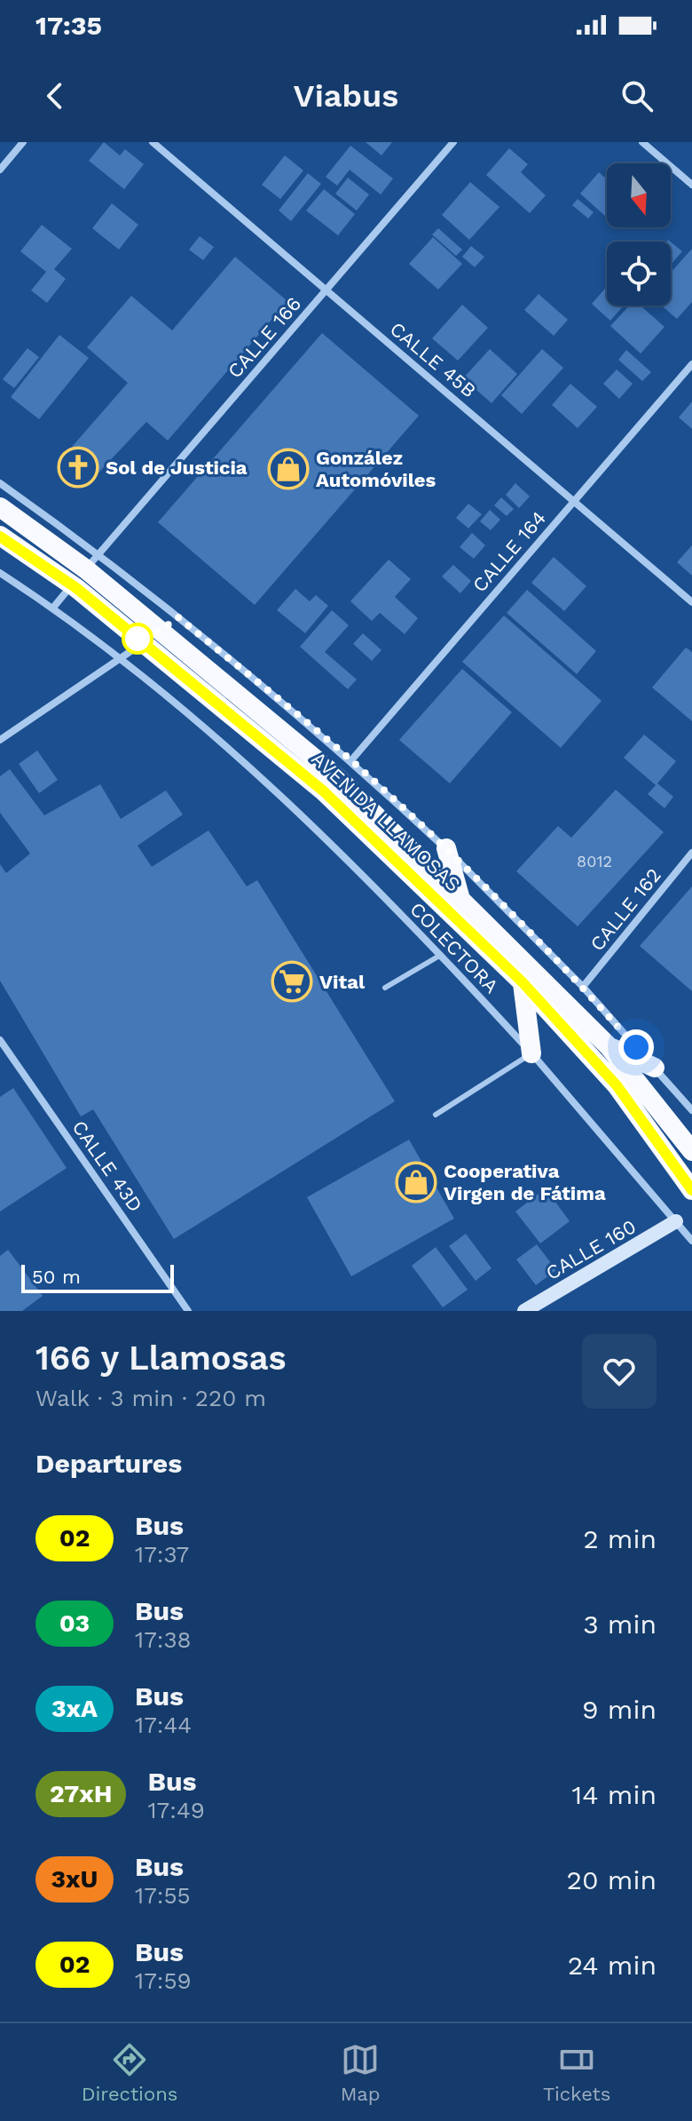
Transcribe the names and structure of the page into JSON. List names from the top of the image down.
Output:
{
  "streets": {
    "highway": ["AVENIDA LLAMOSAS"],
    "main road": ["CALLE 160"],
    "street": [
      "CALLE 166",
      "CALLE 45B",
      "CALLE 164",
      "CALLE 162",
      "COLECTORA",
      "CALLE 43D"
    ]
  },
  "crossings": [
    ["CALLE 166", "CALLE 45B"],
    ["CALLE 166", "AVENIDA LLAMOSAS"],
    ["CALLE 166", "COLECTORA"],
    ["CALLE 45B", "CALLE 164"],
    ["COLECTORA", "CALLE 160"]
  ],
  "places": {
    "church": ["Sol de Justicia"],
    "shop": ["González Automóviles", "Cooperativa Virgen de Fátima"],
    "supermarket": ["Vital"]
  },
  "lines": ["bus line 02"],
  "house_numbers": ["8012"],
  "scale_bar": "50 m",
  "north": "bottom",
  "page": {
    "status": "17:35",
    "header": "Viabus",
    "scale": "50 m",
    "heading": [
      ["166 y Llamosas", "Walk · 3 min · 220 m"],
      "Departures"
    ],
    "list": [
      {
        "mark": "02",
        "name": "Bus",
        "note": "17:37",
        "value": "2 min"
      },
      {
        "mark": "03",
        "name": "Bus",
        "note": "17:38",
        "value": "3 min"
      },
      {
        "mark": "3xA",
        "name": "Bus",
        "note": "17:44",
        "value": "9 min"
      },
      {
        "mark": "27xH",
        "name": "Bus",
        "note": "17:49",
        "value": "14 min"
      },
      {
        "mark": "3xU",
        "name": "Bus",
        "note": "17:55",
        "value": "20 min"
      },
      {
        "mark": "02",
        "name": "Bus",
        "note": "17:59",
        "value": "24 min"
      }
    ],
    "tabs": ["Directions", "Map", "Tickets"]
  }
}
